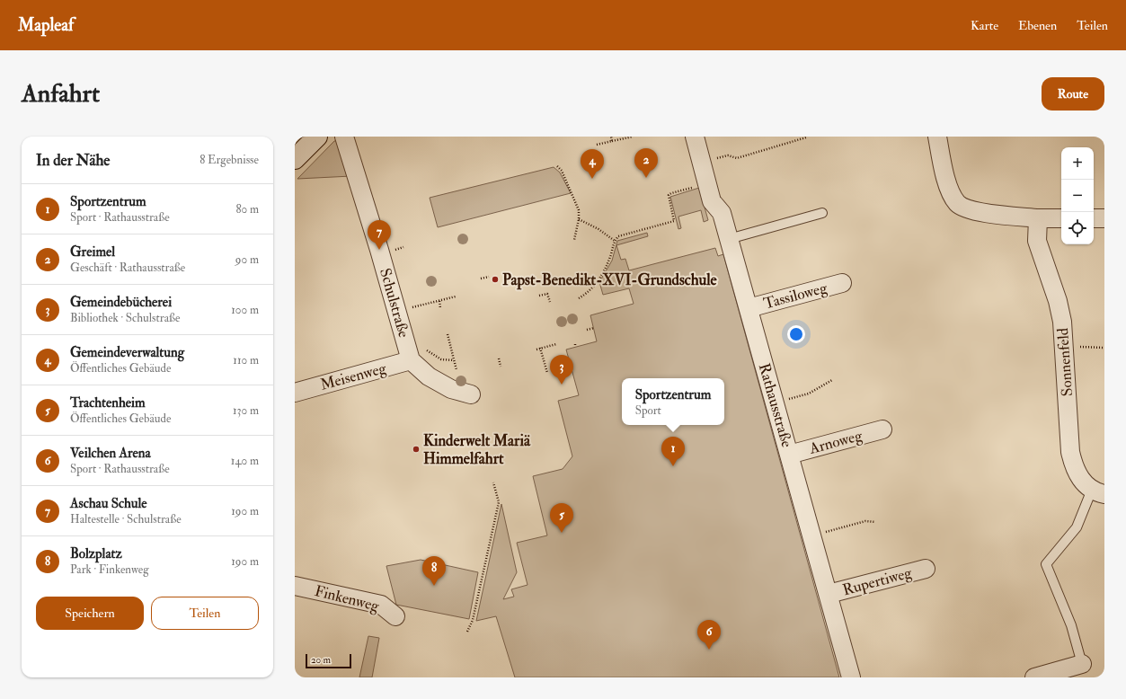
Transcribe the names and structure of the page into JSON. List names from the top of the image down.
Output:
{
  "streets": {
    "street": [
      "Tassiloweg",
      "Schulstraße",
      "Sonnenfeld",
      "Meisenweg",
      "Rathausstraße",
      "Arnoweg",
      "Rupertiweg",
      "Finkenweg"
    ]
  },
  "crossings": [
    ["Tassiloweg", "Rathausstraße"],
    ["Schulstraße", "Meisenweg"],
    ["Rathausstraße", "Arnoweg"],
    ["Rathausstraße", "Rupertiweg"]
  ],
  "places": ["Papst-Benedikt-XVI-Grundschule", "Kinderwelt Mariä Himmelfahrt"],
  "scale_bar": "20 m",
  "page": {
    "header": "Mapleaf",
    "nav": ["Karte", "Ebenen", "Teilen"],
    "buttons": [
      "Route",
      ["Speichern", "Teilen"]
    ],
    "title": "Anfahrt",
    "heading": ["In der Nähe", "8 Ergebnisse"],
    "map_buttons": ["+", "−"],
    "pins": [
      "2",
      "4",
      "7",
      "3",
      "1",
      "5",
      "8",
      "6"
    ],
    "list": [
      {
        "mark": "1",
        "name": "Sportzentrum",
        "note": "Sport · Rathausstraße",
        "value": "80 m"
      },
      {
        "mark": "2",
        "name": "Greimel",
        "note": "Geschäft · Rathausstraße",
        "value": "90 m"
      },
      {
        "mark": "3",
        "name": "Gemeindebücherei",
        "note": "Bibliothek · Schulstraße",
        "value": "100 m"
      },
      {
        "mark": "4",
        "name": "Gemeindeverwaltung",
        "note": "Öffentliches Gebäude",
        "value": "110 m"
      },
      {
        "mark": "5",
        "name": "Trachtenheim",
        "note": "Öffentliches Gebäude",
        "value": "130 m"
      },
      {
        "mark": "6",
        "name": "Veilchen Arena",
        "note": "Sport · Rathausstraße",
        "value": "140 m"
      },
      {
        "mark": "7",
        "name": "Aschau Schule",
        "note": "Haltestelle · Schulstraße",
        "value": "190 m"
      },
      {
        "mark": "8",
        "name": "Bolzplatz",
        "note": "Park · Finkenweg",
        "value": "190 m"
      }
    ],
    "popup": ["Sportzentrum", "Sport"],
    "scale": "20 m"
  }
}
